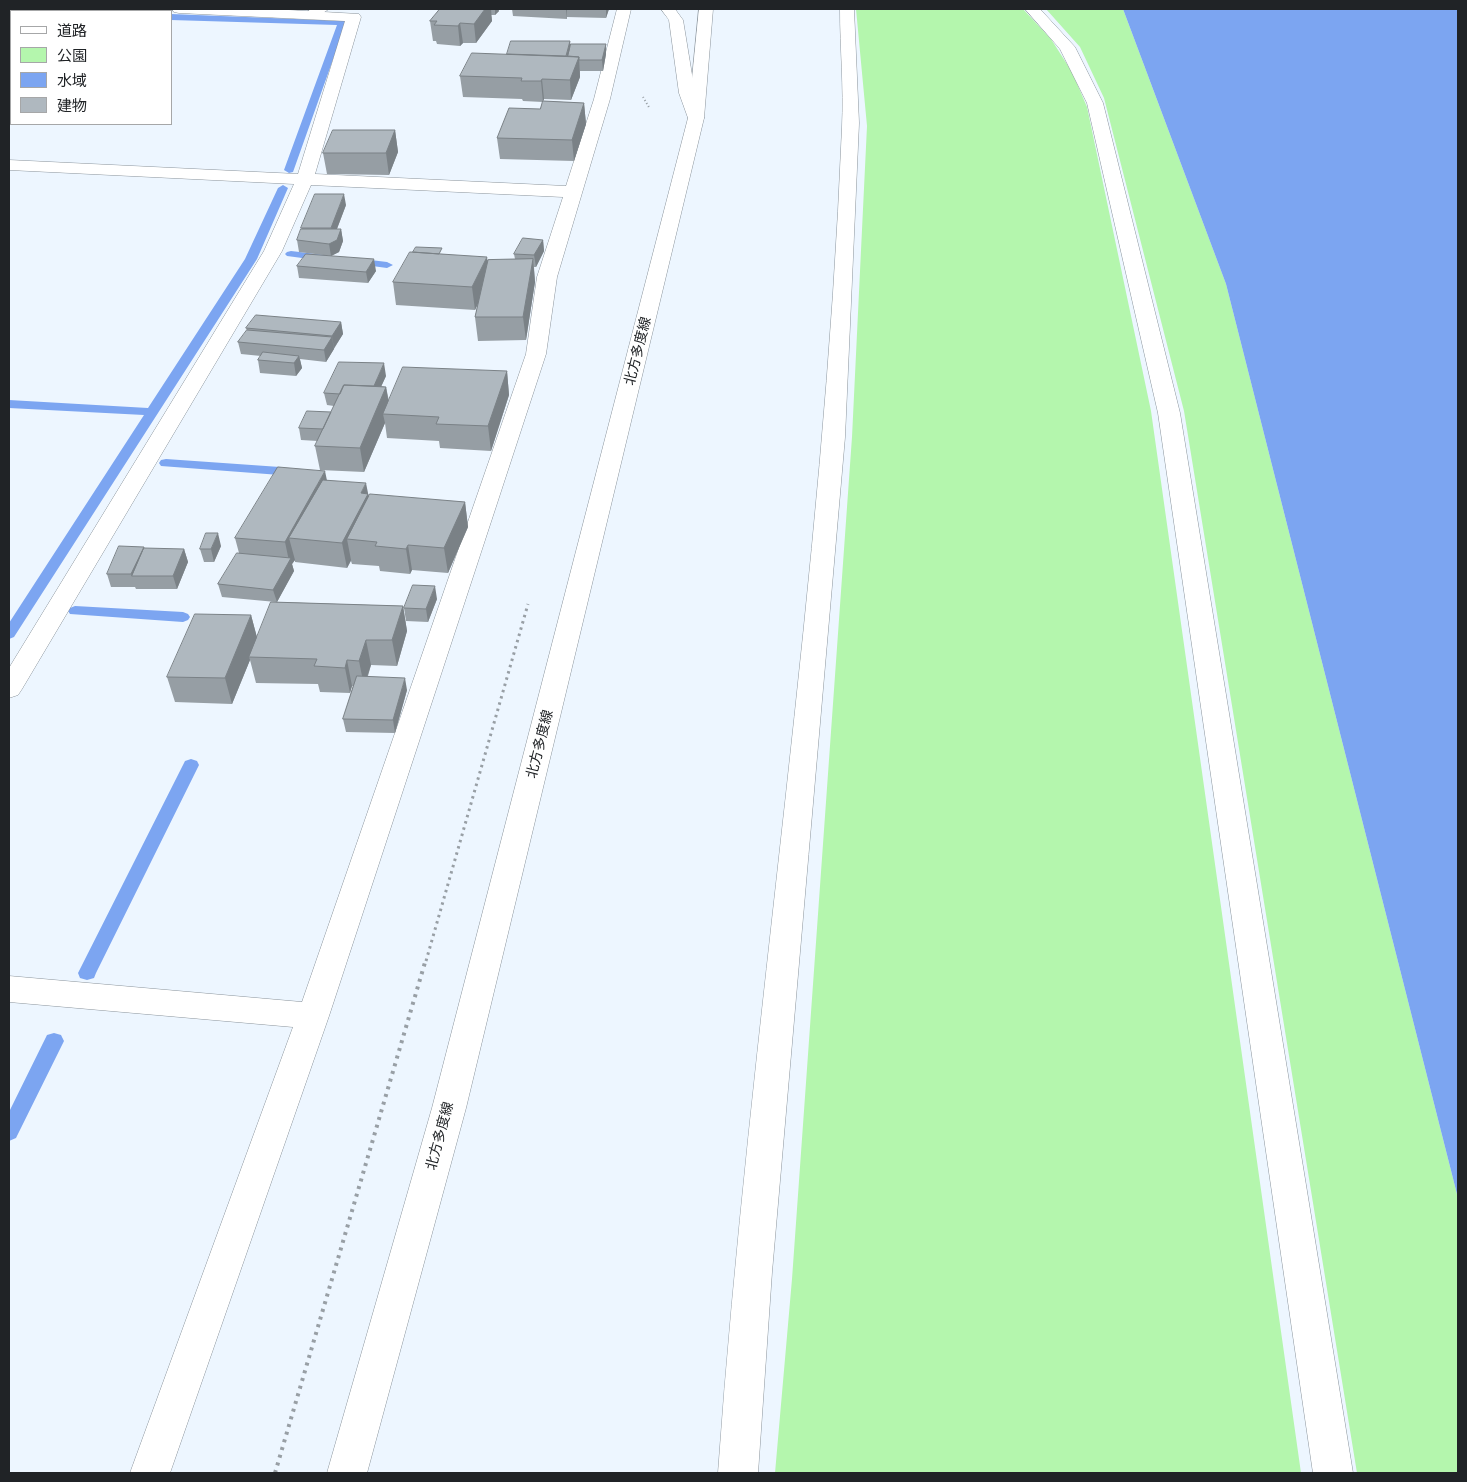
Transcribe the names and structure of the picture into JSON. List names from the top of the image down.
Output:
{
  "streets": {
    "street": ["北方多度線"]
  },
  "legend": [
    "道路",
    "公園",
    "水域",
    "建物"
  ]
}
